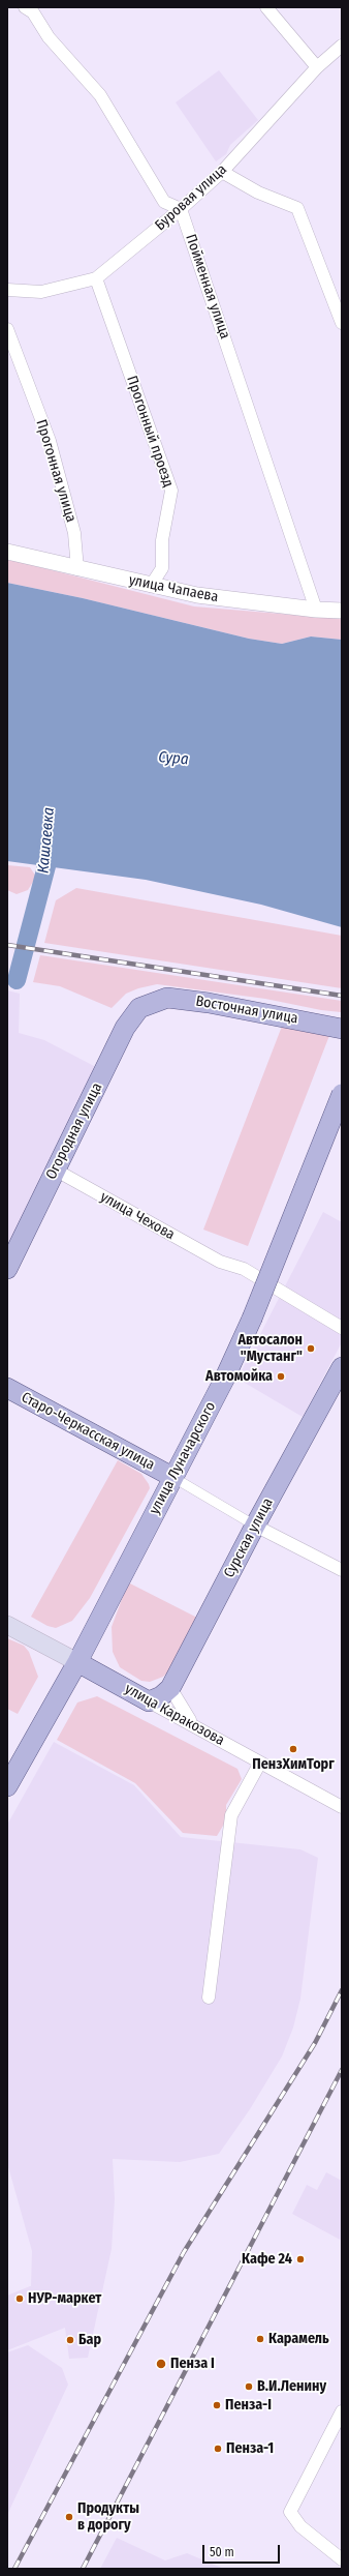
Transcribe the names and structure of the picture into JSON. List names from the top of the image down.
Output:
{
  "streets": {
    "main road": [
      "Восточная улица",
      "Огородная улица",
      "Старо-Черкасская улица",
      "улица Луначарского",
      "Сурская улица",
      "улица Каракозова"
    ],
    "street": [
      "Буровая улица",
      "Пойменная улица",
      "Прогонный проезд",
      "Прогонная улица",
      "улица Чапаева",
      "улица Чехова"
    ]
  },
  "crossings": [
    ["Буровая улица", "Пойменная улица"],
    ["Буровая улица", "Прогонный проезд"],
    ["Пойменная улица", "улица Чапаева"],
    ["Прогонный проезд", "улица Чапаева"],
    ["Прогонная улица", "улица Чапаева"],
    ["Восточная улица", "Огородная улица"],
    ["Огородная улица", "улица Чехова"],
    ["Старо-Черкасская улица", "улица Луначарского"],
    ["Старо-Черкасская улица", "Сурская улица"],
    ["улица Луначарского", "улица Каракозова"],
    ["Сурская улица", "улица Каракозова"]
  ],
  "water": ["Сура", "Кашаевка"],
  "places": [
    "Автосалон \"Мустанг\"",
    "Автомойка",
    "ПензХимТорг",
    "Кафе 24",
    "НУР-маркет",
    "Карамель",
    "Бар",
    "Пенза I",
    "В.И.Ленину",
    "Пенза-I",
    "Пенза-1",
    "Продукты в дорогу"
  ],
  "scale_bar": "50 m"
}
